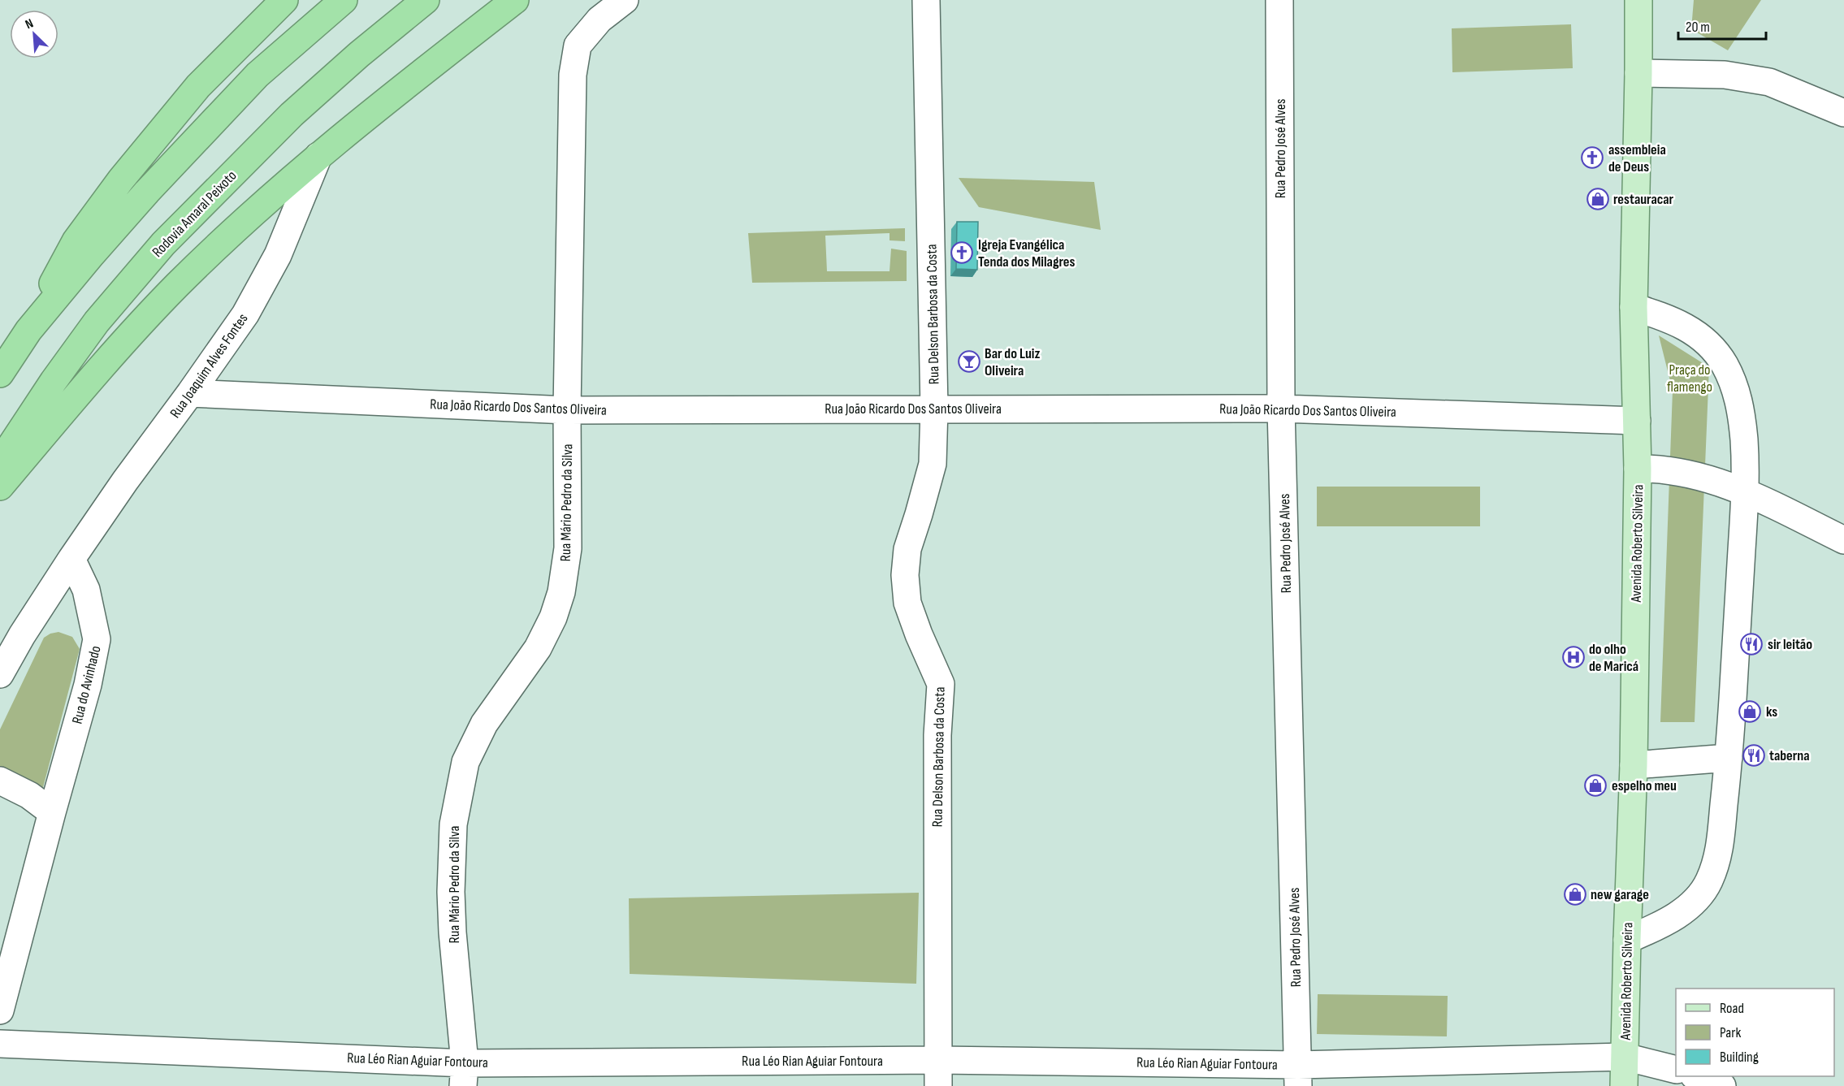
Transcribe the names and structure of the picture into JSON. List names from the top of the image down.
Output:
{
  "streets": {
    "highway": ["Rodovia Amaral Peixoto"],
    "main road": ["Avenida Roberto Silveira"],
    "street": [
      "Rua Pedro José Alves",
      "Rua Delson Barbosa da Costa",
      "Rua Joaquim Alves Fontes",
      "Rua João Ricardo Dos Santos Oliveira",
      "Rua Mário Pedro da Silva",
      "Rua do Avinhado",
      "Rua Léo Rian Aguiar Fontoura"
    ]
  },
  "crossings": [
    ["Rua Pedro José Alves", "Rua João Ricardo Dos Santos Oliveira"],
    ["Rua Pedro José Alves", "Rua Léo Rian Aguiar Fontoura"],
    ["Rua Delson Barbosa da Costa", "Rua João Ricardo Dos Santos Oliveira"],
    ["Rua Delson Barbosa da Costa", "Rua Léo Rian Aguiar Fontoura"],
    ["Rua Joaquim Alves Fontes", "Rua João Ricardo Dos Santos Oliveira"],
    ["Rua Joaquim Alves Fontes", "Rua do Avinhado"],
    ["Rua João Ricardo Dos Santos Oliveira", "Rua Mário Pedro da Silva"],
    ["Rua João Ricardo Dos Santos Oliveira", "Avenida Roberto Silveira"],
    ["Rua Mário Pedro da Silva", "Rua Léo Rian Aguiar Fontoura"],
    ["Avenida Roberto Silveira", "Rua Léo Rian Aguiar Fontoura"]
  ],
  "parks": ["Praça do flamengo"],
  "places": {
    "church": ["assembleia de Deus", "Igreja Evangélica Tenda dos Milagres"],
    "shop": [
      "restauracar",
      "ks",
      "espelho meu",
      "new garage"
    ],
    "bar": ["Bar do Luiz Oliveira"],
    "restaurant": ["sir leitão", "taberna"],
    "hospital": ["do olho de Maricá"]
  },
  "legend": ["Road", "Park", "Building"],
  "scale_bar": "20 m",
  "north": "top left"
}
